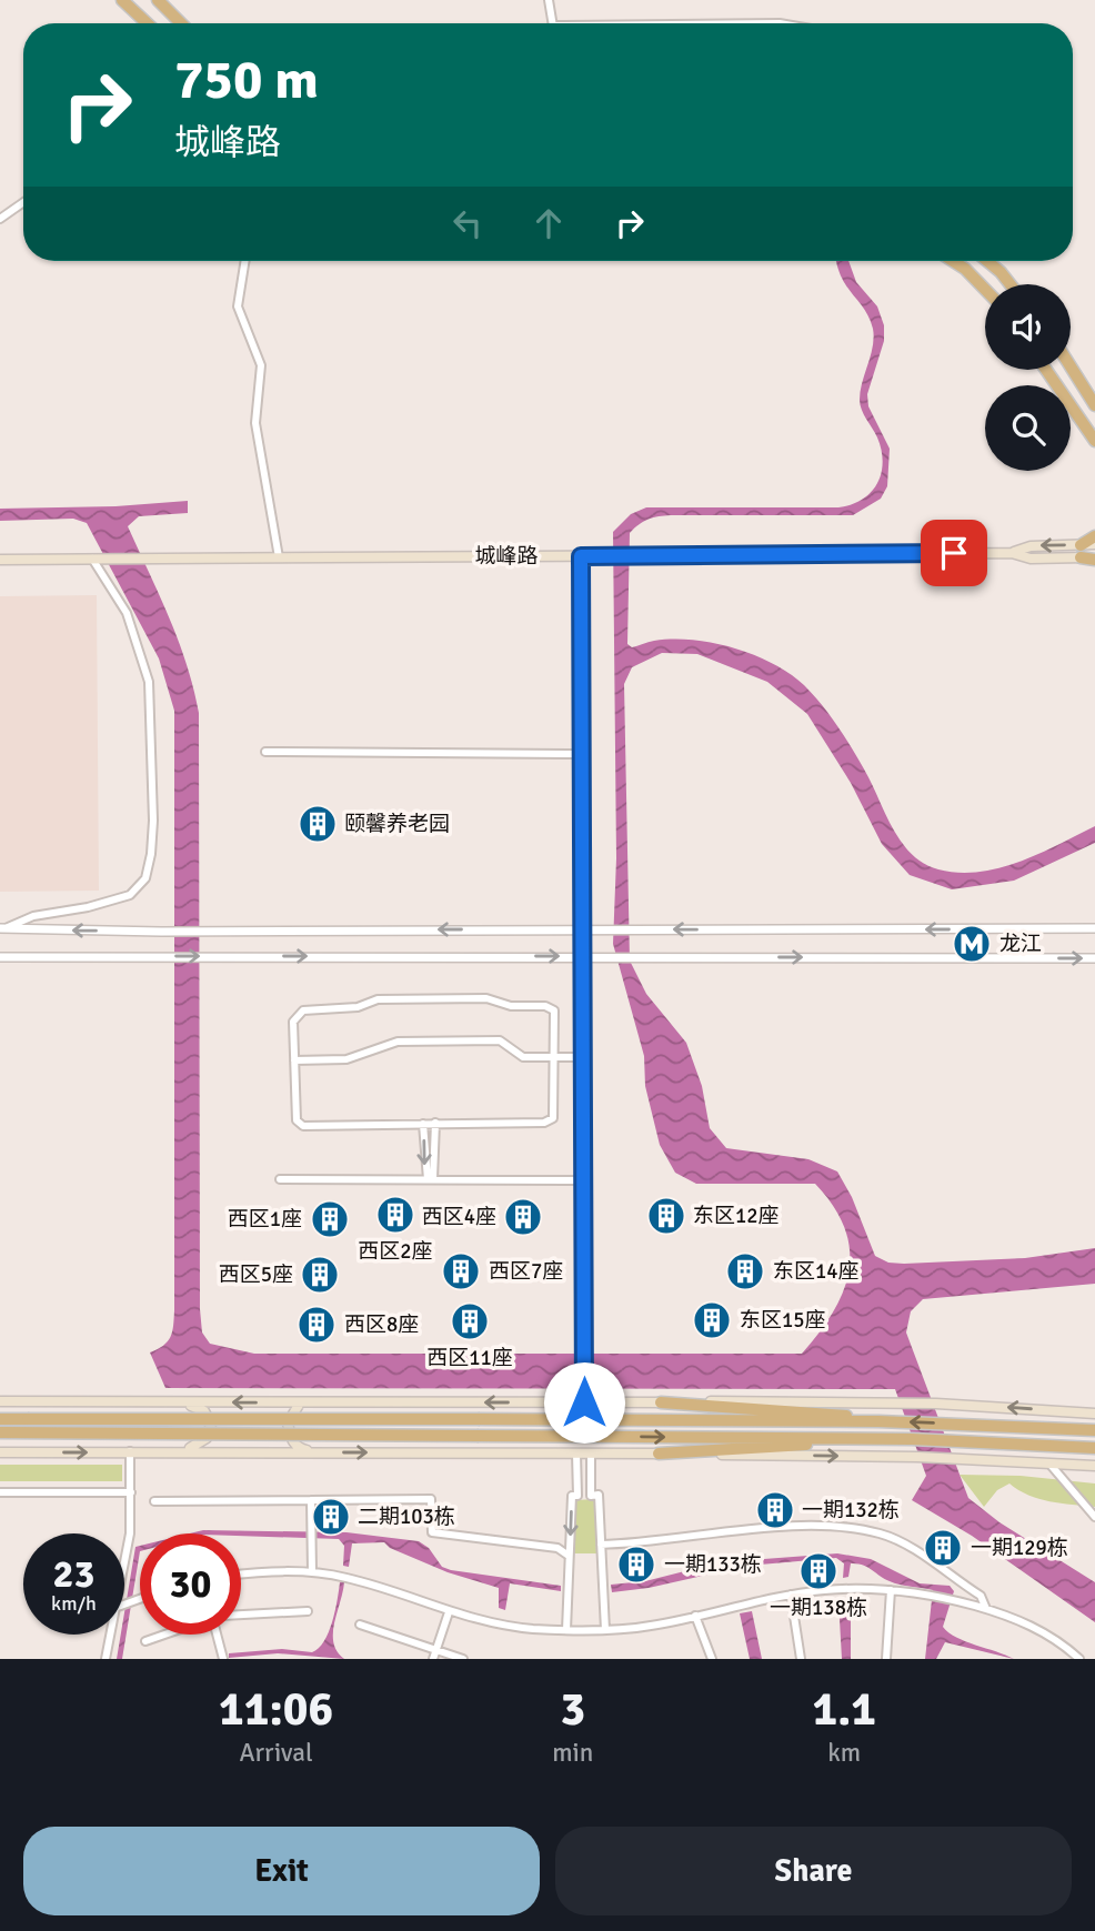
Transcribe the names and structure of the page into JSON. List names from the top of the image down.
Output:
{
  "streets": {
    "main road": ["城峰路"]
  },
  "places": {
    "building": [
      "颐馨养老园",
      "西区2座",
      "东区12座",
      "西区4座",
      "西区1座",
      "西区7座",
      "东区14座",
      "西区5座",
      "东区15座",
      "西区11座",
      "西区8座",
      "一期132栋",
      "二期103栋",
      "一期129栋",
      "一期133栋",
      "一期138栋"
    ],
    "metro station": ["龙江"]
  },
  "page": {
    "turn": ["750 m", "城峰路"],
    "speed": "23 km/h",
    "limit": "30",
    "eta": [
      "11:06",
      "Arrival",
      "3",
      "min",
      "1.1",
      "km"
    ],
    "buttons": ["Exit", "Share"]
  }
}
